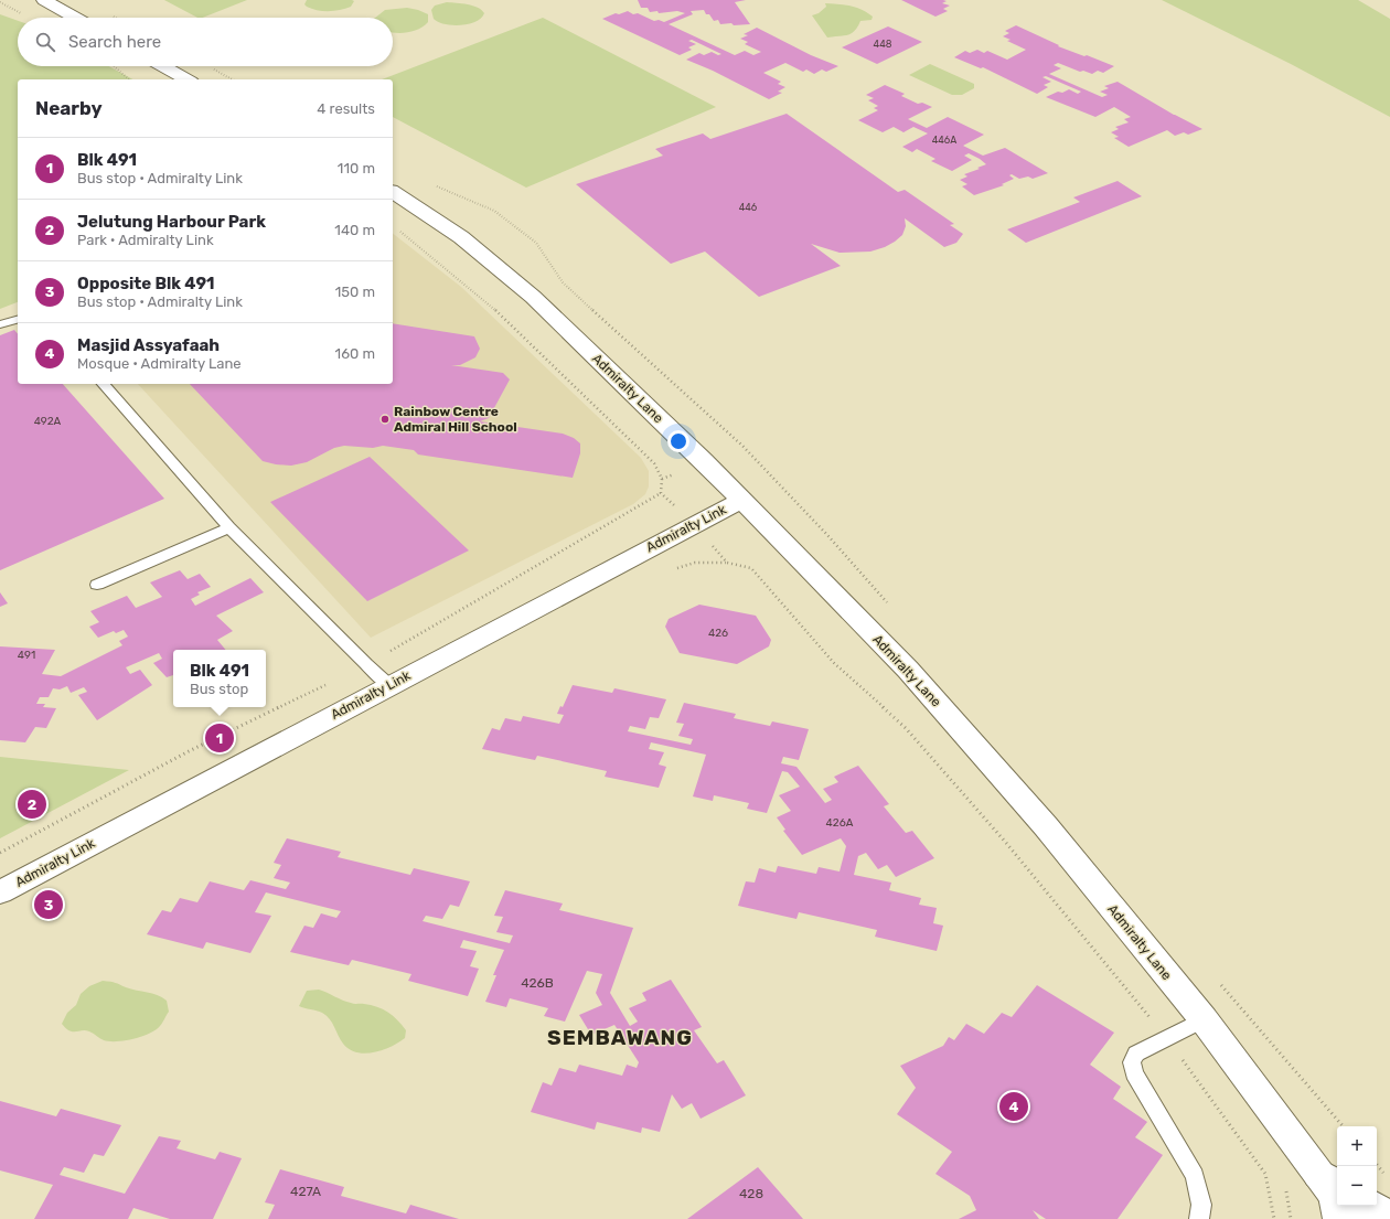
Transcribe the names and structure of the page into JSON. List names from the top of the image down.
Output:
{
  "streets": {
    "street": ["Admiralty Lane", "Admiralty Link"]
  },
  "crossings": [
    ["Admiralty Lane", "Admiralty Link"]
  ],
  "districts": ["SEMBAWANG"],
  "places": ["Rainbow Centre Admiral Hill School"],
  "house_numbers": [
    "448",
    "446A",
    "446",
    "492A",
    "426",
    "491",
    "426A",
    "426B",
    "427A",
    "428"
  ],
  "page": {
    "search": "Search here",
    "heading": ["Nearby", "4 results"],
    "list": [
      {
        "mark": "1",
        "name": "Blk 491",
        "note": "Bus stop · Admiralty Link",
        "value": "110 m"
      },
      {
        "mark": "2",
        "name": "Jelutung Harbour Park",
        "note": "Park · Admiralty Link",
        "value": "140 m"
      },
      {
        "mark": "3",
        "name": "Opposite Blk 491",
        "note": "Bus stop · Admiralty Link",
        "value": "150 m"
      },
      {
        "mark": "4",
        "name": "Masjid Assyafaah",
        "note": "Mosque · Admiralty Lane",
        "value": "160 m"
      }
    ],
    "popup": ["Blk 491", "Bus stop"],
    "pins": [
      "1",
      "2",
      "3",
      "4"
    ],
    "map_buttons": ["+", "−"]
  }
}
